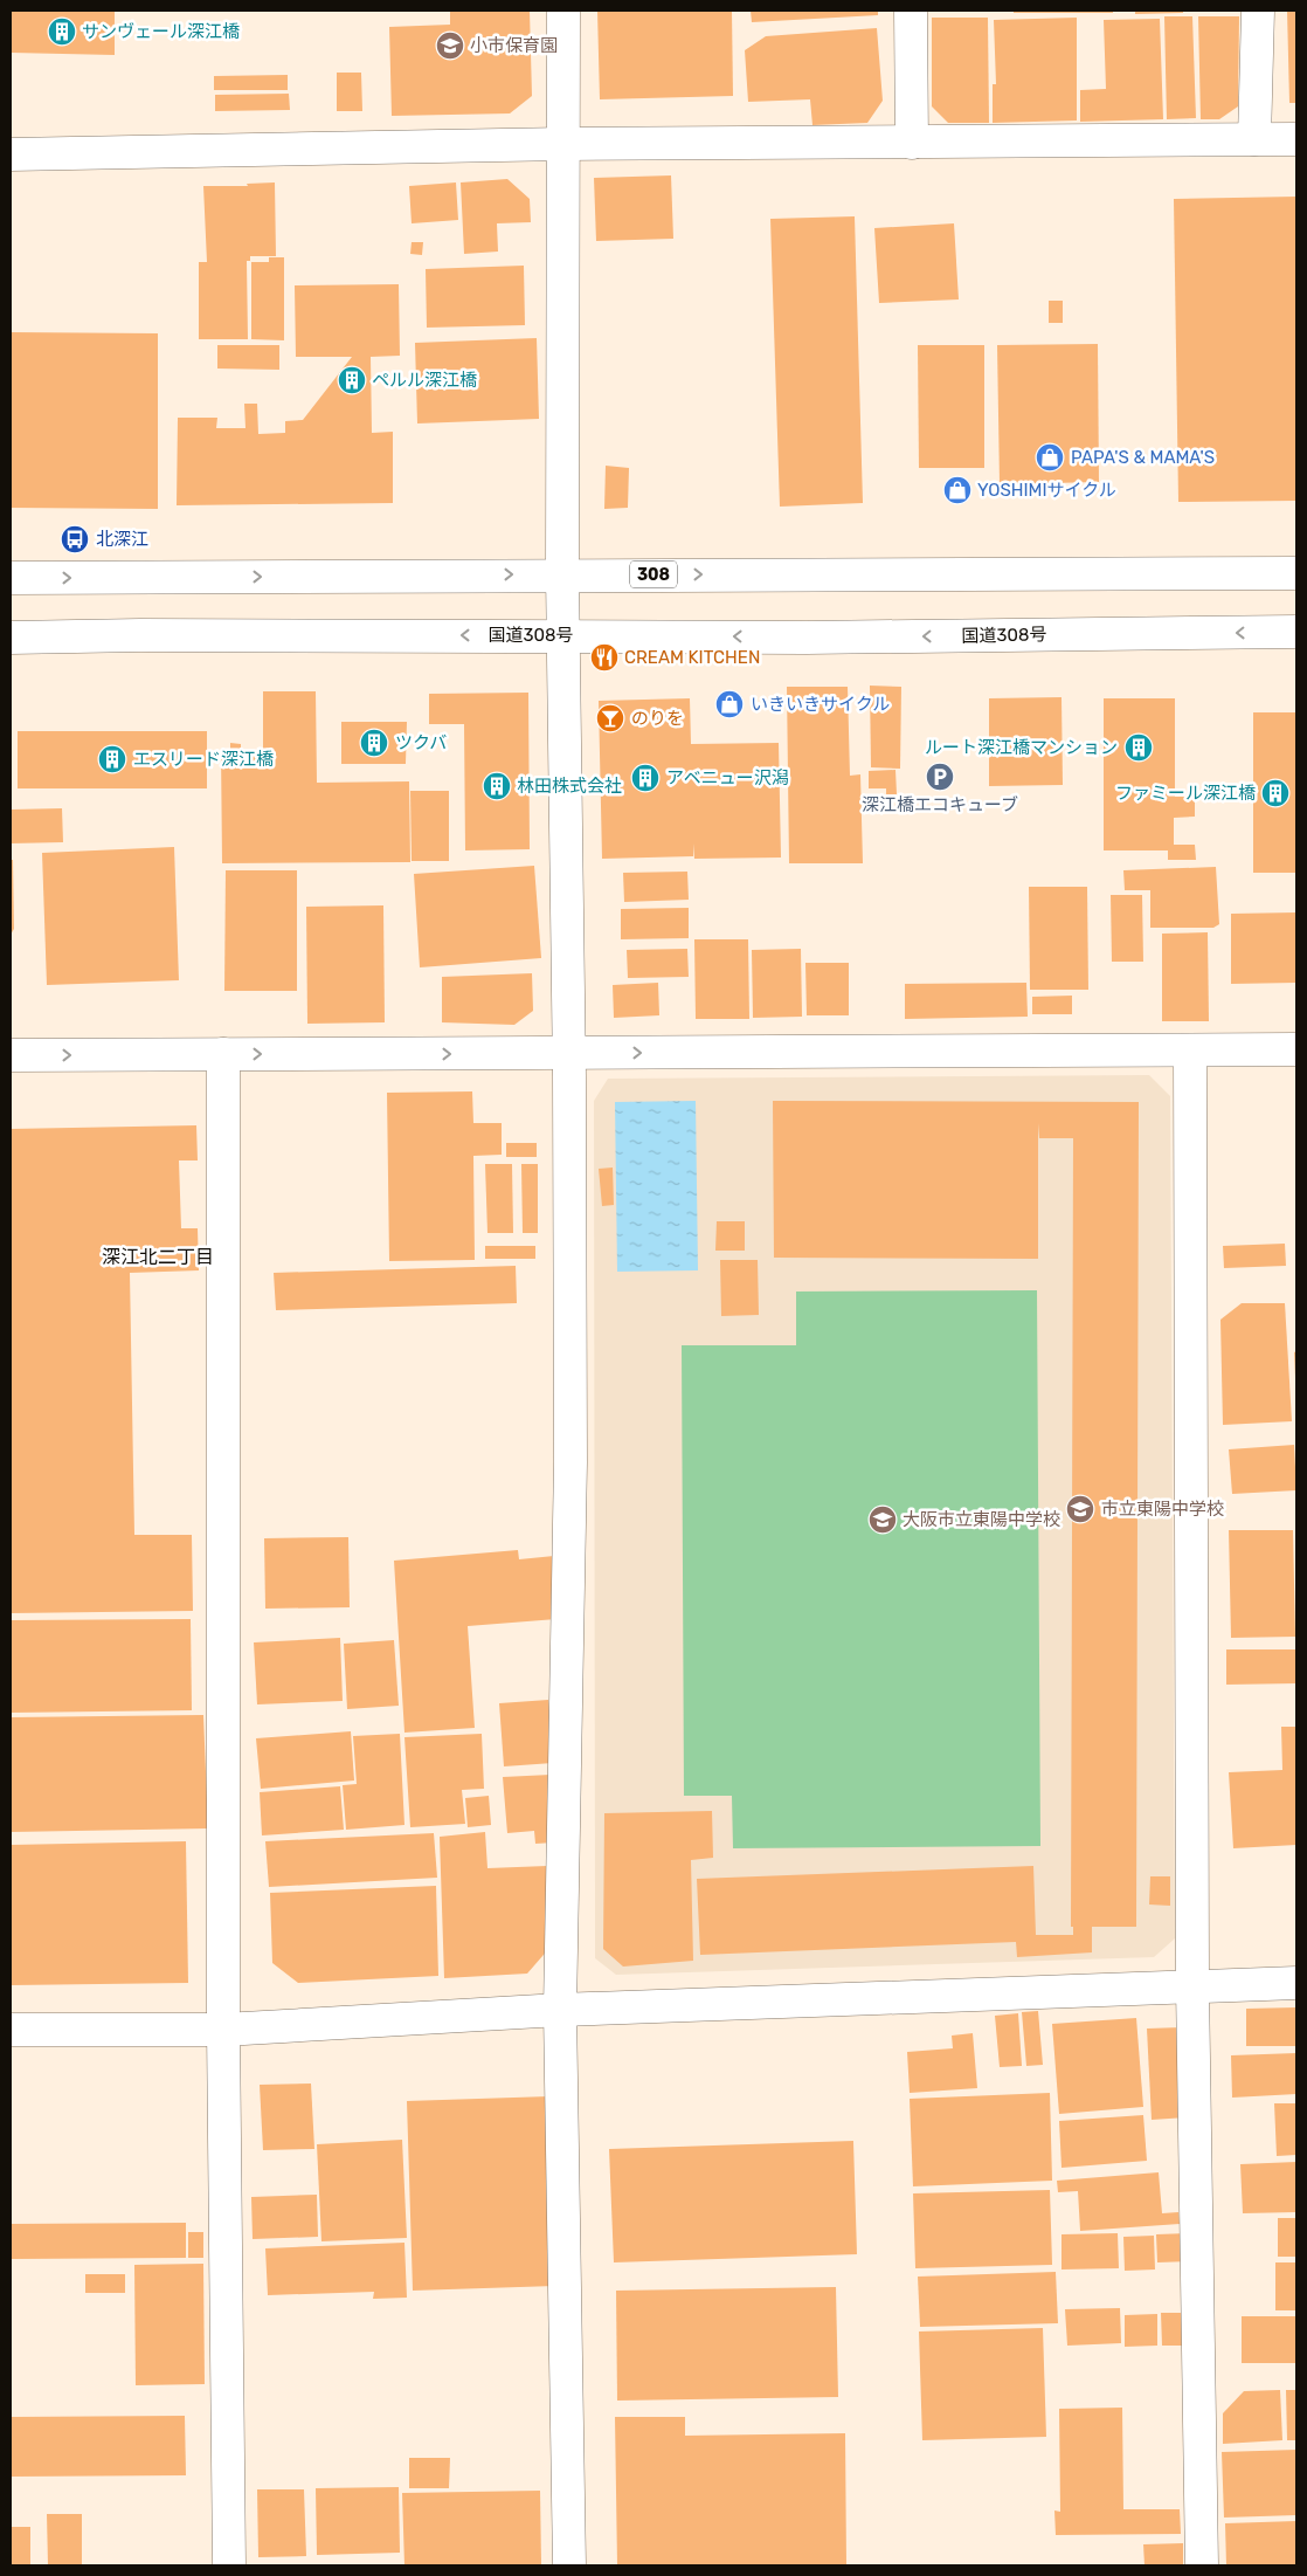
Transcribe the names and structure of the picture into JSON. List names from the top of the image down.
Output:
{
  "streets": {
    "main road": ["308", "国道308号"]
  },
  "districts": ["深江北二丁目"],
  "places": {
    "building": [
      "サンヴェール深江橋",
      "ペルル深江橋",
      "ツクバ",
      "ルート深江橋マンション",
      "エスリード深江橋",
      "アベニュー沢潟",
      "林田株式会社",
      "ファミール深江橋"
    ],
    "school or university": ["小市保育園", "市立東陽中学校", "大阪市立東陽中学校"],
    "shop": ["PAPA'S & MAMA'S", "YOSHIMIサイクル", "いきいきサイクル"],
    "bus stop": ["北深江"],
    "restaurant": ["CREAM KITCHEN"],
    "bar": ["のりを"],
    "parking": ["深江橋エコキューブ"]
  }
}
